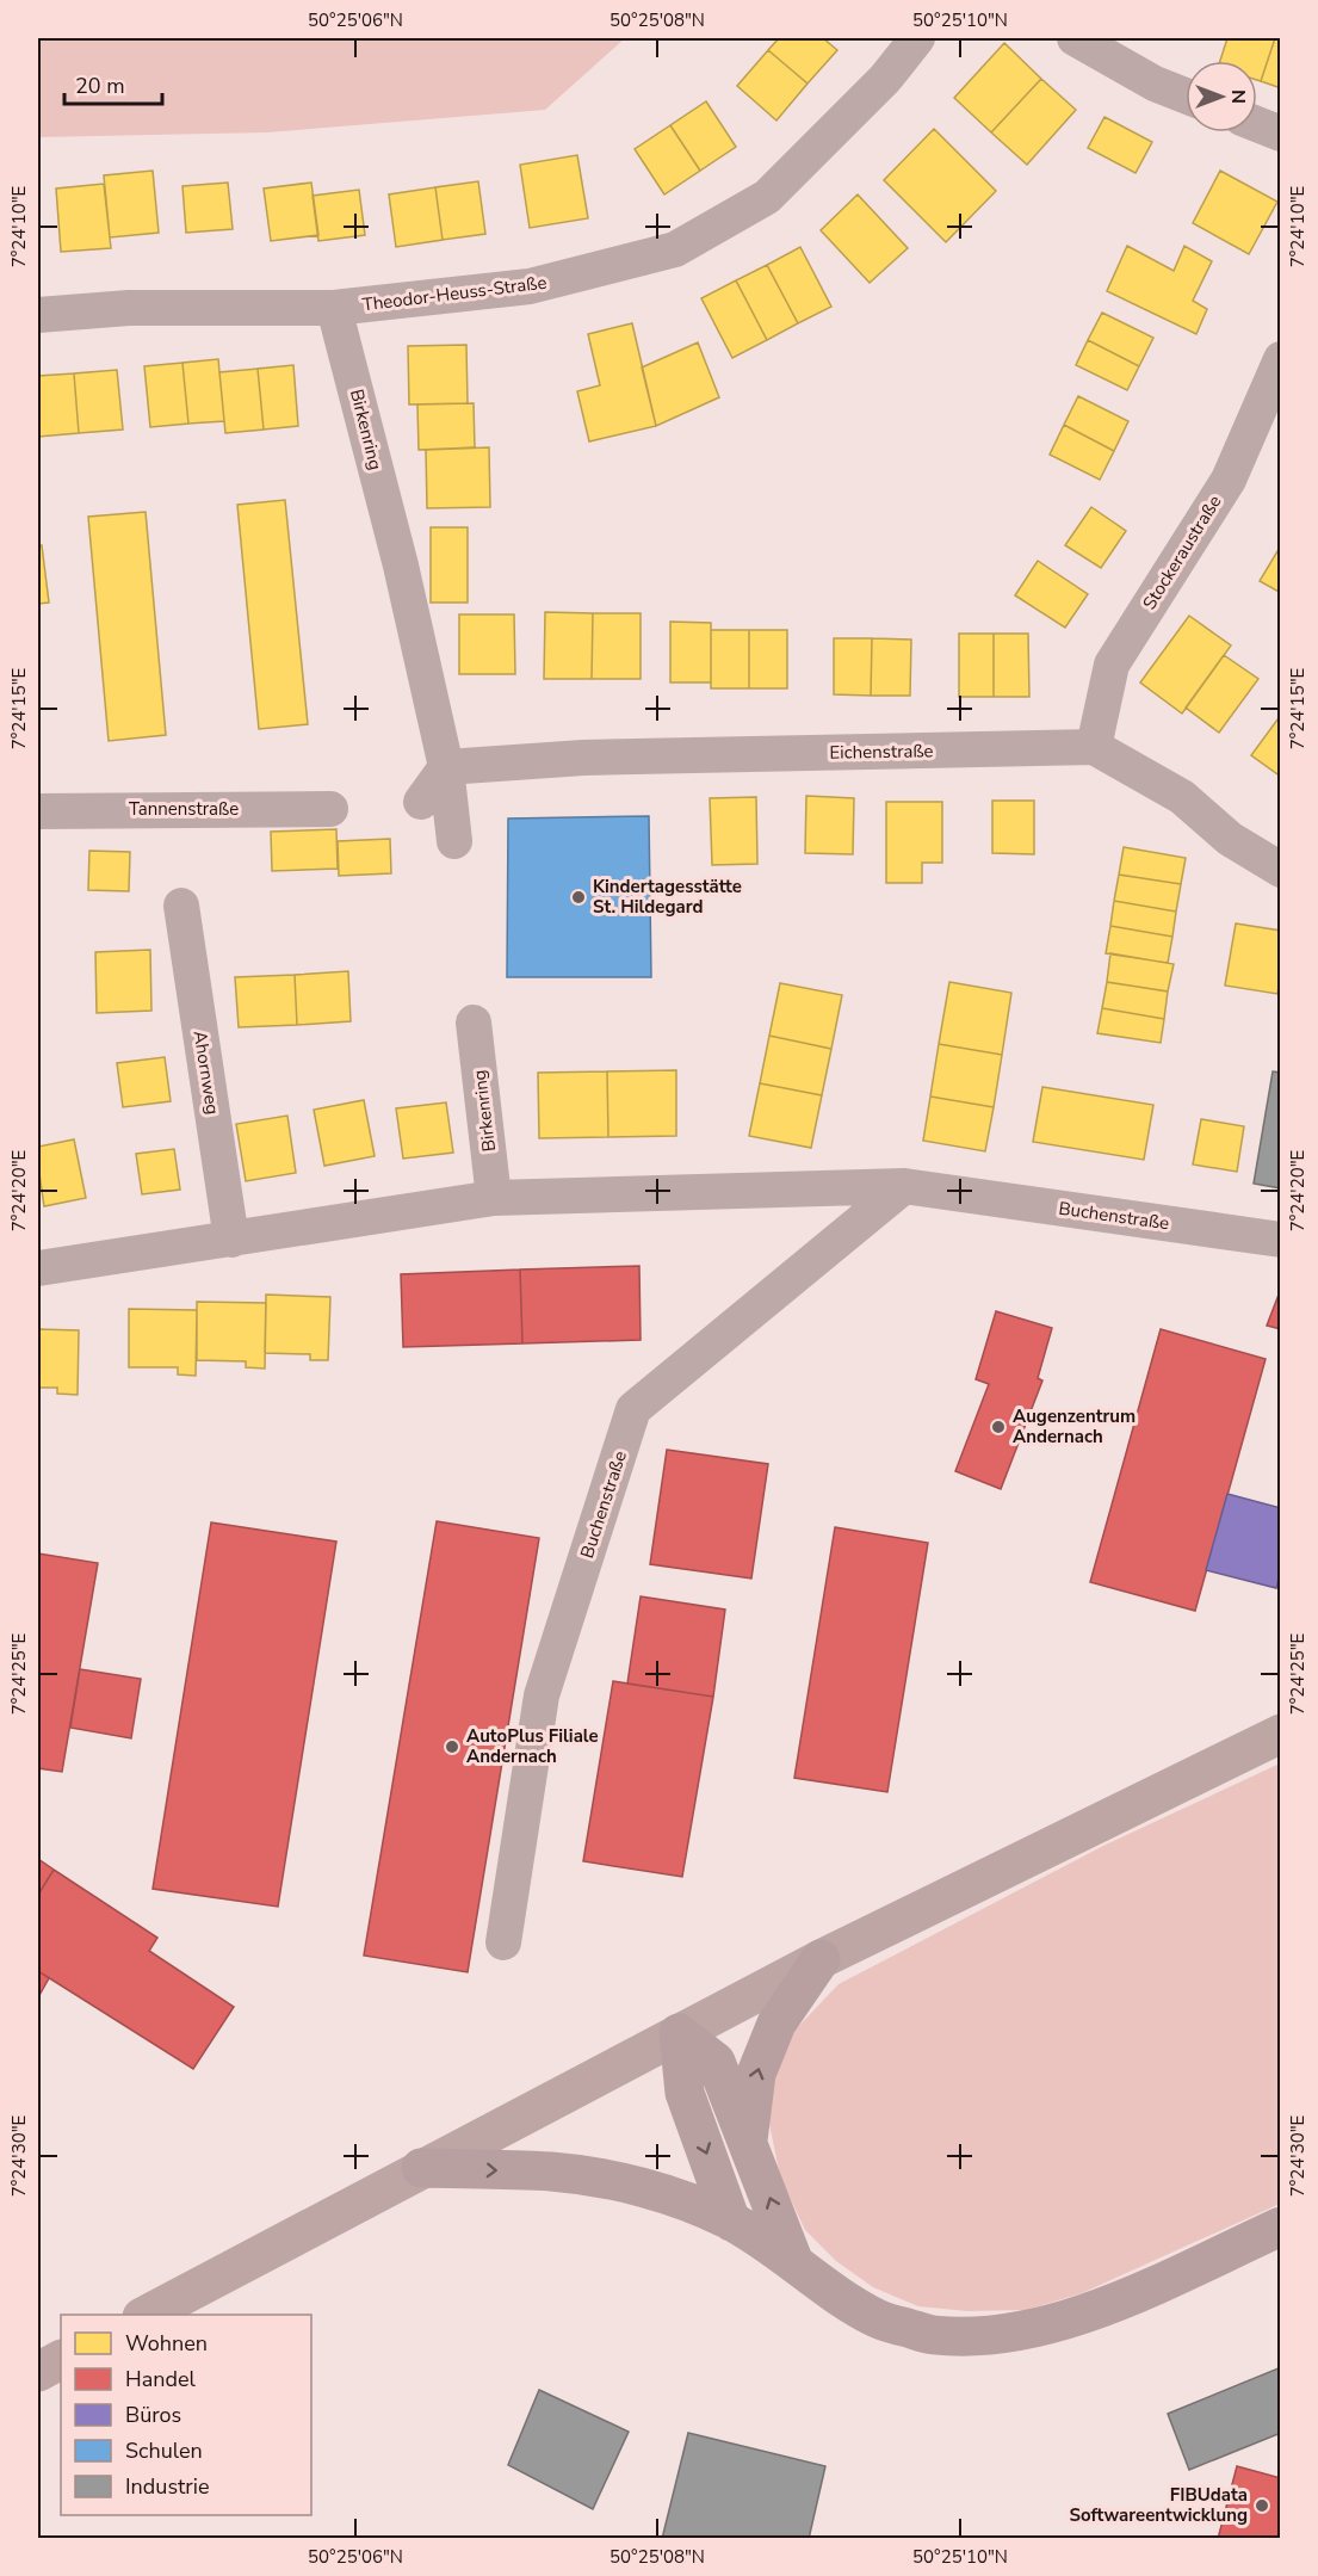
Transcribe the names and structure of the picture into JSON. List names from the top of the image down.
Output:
{
  "streets": {
    "street": [
      "Theodor-Heuss-Straße",
      "Birkenring",
      "Stockeraustraße",
      "Eichenstraße",
      "Tannenstraße",
      "Ahornweg",
      "Buchenstraße"
    ]
  },
  "crossings": [
    ["Theodor-Heuss-Straße", "Birkenring"],
    ["Birkenring", "Eichenstraße"],
    ["Birkenring", "Buchenstraße"],
    ["Stockeraustraße", "Eichenstraße"],
    ["Ahornweg", "Buchenstraße"]
  ],
  "places": [
    "Kindertagesstätte St. Hildegard",
    "Augenzentrum Andernach",
    "AutoPlus Filiale Andernach",
    "FIBUdata Softwareentwicklung"
  ],
  "legend": [
    "Wohnen",
    "Handel",
    "Büros",
    "Schulen",
    "Industrie"
  ],
  "scale_bar": "20 m",
  "north": "right",
  "coordinates": [
    "50°25'06\"N",
    "50°25'08\"N",
    "50°25'10\"N",
    "7°24'10\"E",
    "7°24'15\"E",
    "7°24'20\"E",
    "7°24'25\"E",
    "7°24'30\"E"
  ]
}
